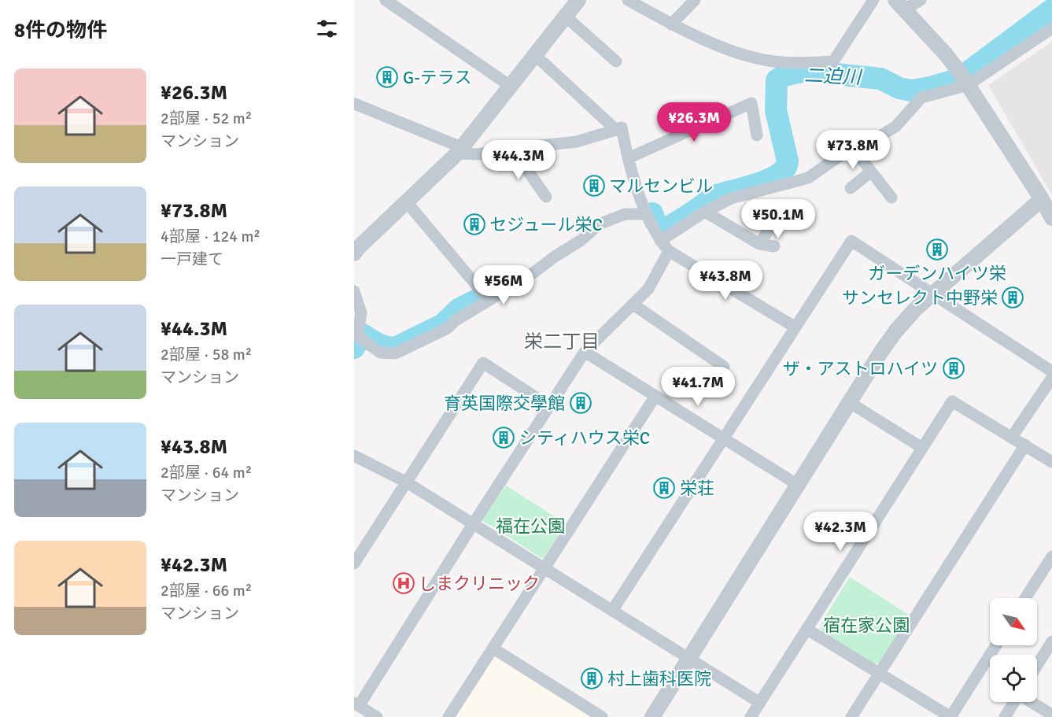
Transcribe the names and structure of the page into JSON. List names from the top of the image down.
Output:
{
  "districts": ["栄二丁目"],
  "water": ["二迫川"],
  "parks": ["福在公園", "宿在家公園"],
  "places": {
    "building": [
      "G-テラス",
      "マルセンビル",
      "セジュール栄C",
      "ガーデンハイツ栄",
      "サンセレクト中野栄",
      "ザ・アストロハイツ",
      "育英国際交學館",
      "シティハウス栄C",
      "栄荘",
      "村上歯科医院"
    ],
    "hospital": ["しまクリニック"]
  },
  "north": "bottom right",
  "page": {
    "heading": "8件の物件",
    "list": [
      {
        "name": "¥26.3M",
        "note": "2部屋 · 52 m² · マンション"
      },
      {
        "name": "¥73.8M",
        "note": "4部屋 · 124 m² · 一戸建て"
      },
      {
        "name": "¥44.3M",
        "note": "2部屋 · 58 m² · マンション"
      },
      {
        "name": "¥43.8M",
        "note": "2部屋 · 64 m² · マンション"
      },
      {
        "name": "¥42.3M",
        "note": "2部屋 · 66 m² · マンション"
      }
    ],
    "price": [
      "¥26.3M",
      "¥73.8M",
      "¥44.3M",
      "¥50.1M",
      "¥43.8M",
      "¥56M",
      "¥41.7M",
      "¥42.3M"
    ]
  }
}
